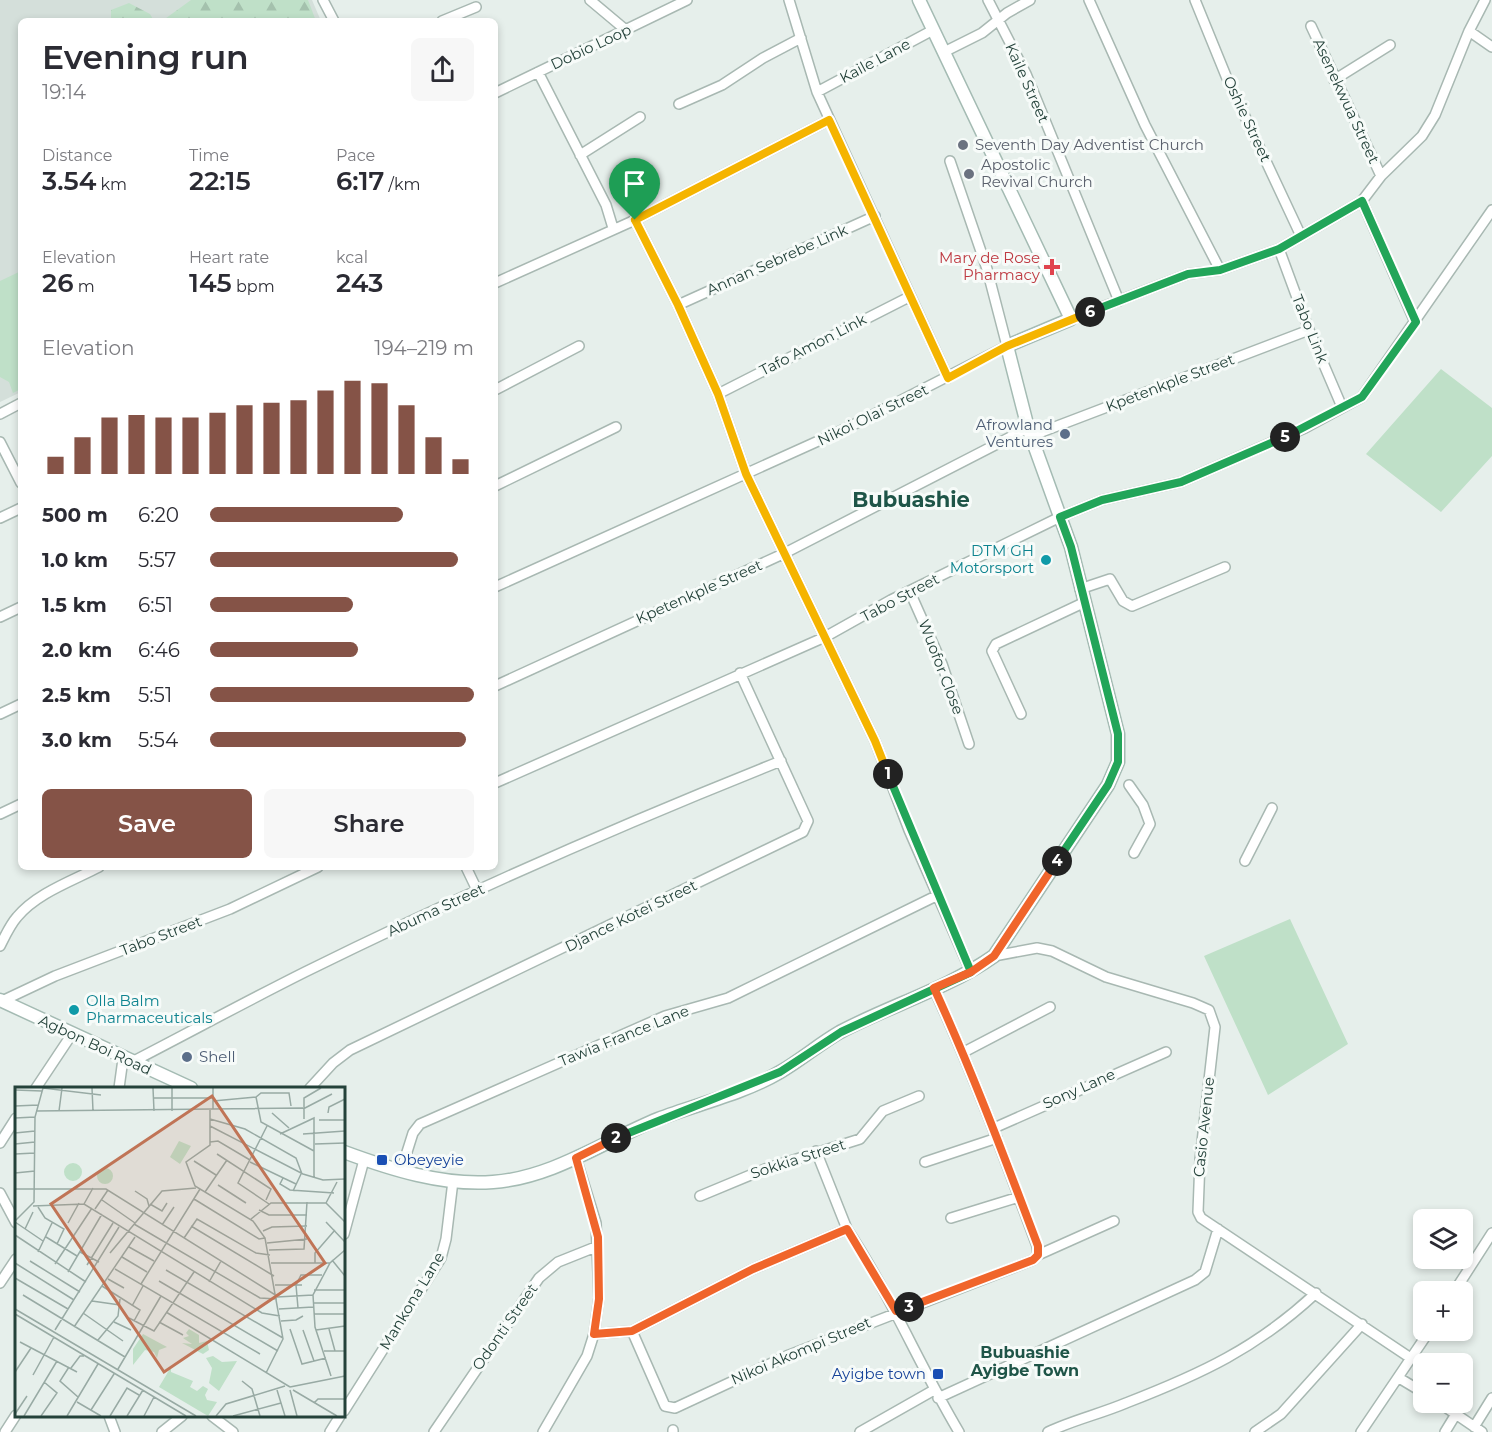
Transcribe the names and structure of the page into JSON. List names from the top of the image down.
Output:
{
  "streets": {
    "street": [
      "Dobio Loop",
      "Kaile Lane",
      "Kaile Street",
      "Asenekwua Street",
      "Oshie Street",
      "Annan Sebrebe Link",
      "Tabo Link",
      "Tafo Amon Link",
      "Kpetenkple Street",
      "Nikoi Olai Street",
      "Tabo Street",
      "Wuofor Close",
      "Abuma Street",
      "Djance Kotei Street",
      "Tawia France Lane",
      "Agbon Boi Road",
      "Sony Lane",
      "Casio Avenue",
      "Sokkia Street",
      "Mankona Lane",
      "Odonti Street",
      "Nikoi Akompi Street"
    ]
  },
  "crossings": [
    ["Kaile Street", "Nikoi Olai Street"],
    ["Asenekwua Street", "Nikoi Olai Street"],
    ["Oshie Street", "Nikoi Olai Street"],
    ["Tabo Link", "Kpetenkple Street"],
    ["Tabo Link", "Nikoi Olai Street"],
    ["Tabo Link", "Tabo Street"],
    ["Tabo Street", "Wuofor Close"],
    ["Tabo Street", "Djance Kotei Street"],
    ["Tabo Street", "Agbon Boi Road"],
    ["Abuma Street", "Djance Kotei Street"],
    ["Abuma Street", "Agbon Boi Road"]
  ],
  "districts": ["Bubuashie", "Bubuashie Ayigbe Town"],
  "places": {
    "other": [
      "Seventh Day Adventist Church",
      "Apostolic Revival Church",
      "Afrowland Ventures",
      "DTM GH Motorsport",
      "Olla Balm Pharmaceuticals",
      "Shell"
    ],
    "health": ["Mary de Rose Pharmacy"],
    "transit": ["Obeyeyie", "Ayigbe town"]
  },
  "page": {
    "heading": ["Evening run", "19:14"],
    "stats": [
      ["Distance", "3.54 km"],
      ["Time", "22:15"],
      ["Pace", "6:17 /km"],
      ["Elevation", "26 m"],
      ["Heart rate", "145 bpm"],
      ["kcal", "243"]
    ],
    "pins": [
      "6",
      "5",
      "1",
      "4",
      "2",
      "3"
    ],
    "chart": ["Elevation", "194–219 m"],
    "list": [
      {
        "name": "500 m",
        "note": "6:20"
      },
      {
        "name": "1.0 km",
        "note": "5:57"
      },
      {
        "name": "1.5 km",
        "note": "6:51"
      },
      {
        "name": "2.0 km",
        "note": "6:46"
      },
      {
        "name": "2.5 km",
        "note": "5:51"
      },
      {
        "name": "3.0 km",
        "note": "5:54"
      }
    ],
    "buttons": ["Save", "Share"],
    "map_buttons": ["+", "−"]
  }
}
